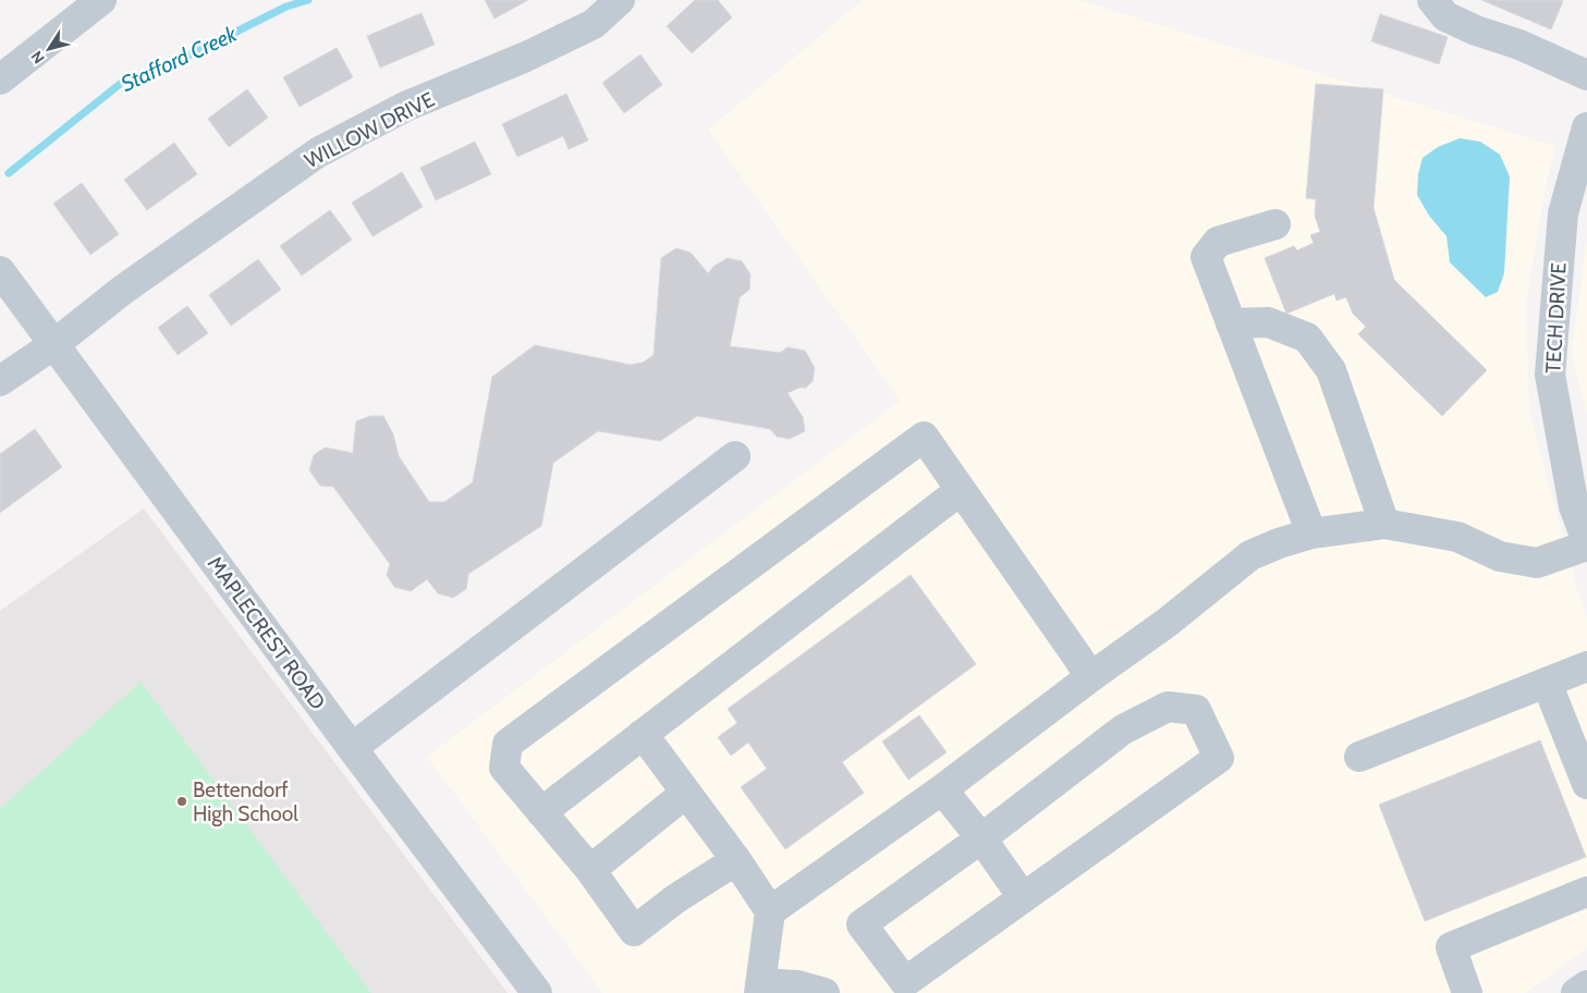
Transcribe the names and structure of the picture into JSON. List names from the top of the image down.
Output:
{
  "streets": {
    "street": ["WILLOW DRIVE", "TECH DRIVE", "MAPLECREST ROAD"]
  },
  "crossings": [
    ["WILLOW DRIVE", "MAPLECREST ROAD"]
  ],
  "water": ["Stafford Creek"],
  "places": ["Bettendorf High School"],
  "north": "bottom left"
}
